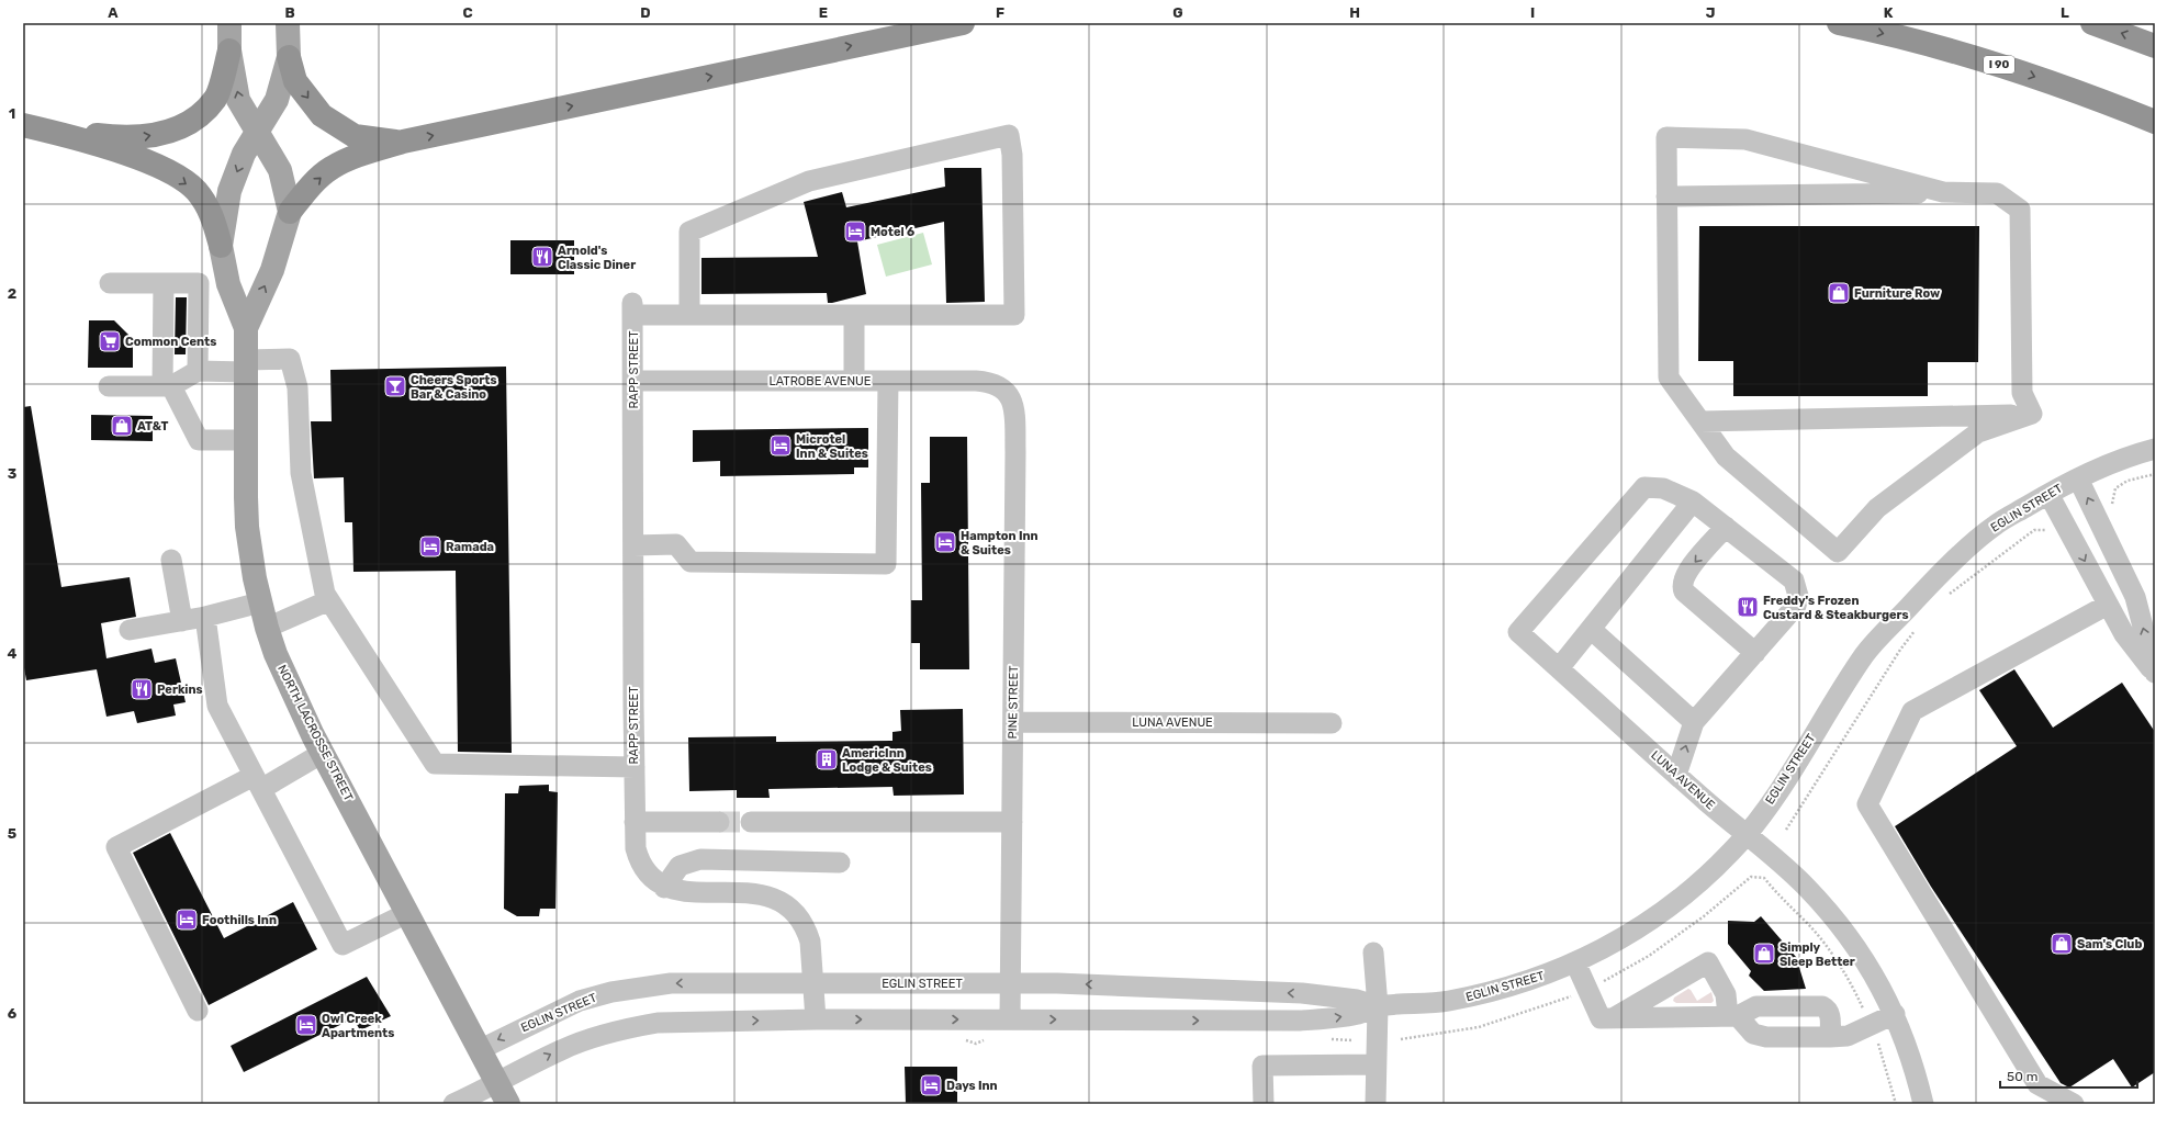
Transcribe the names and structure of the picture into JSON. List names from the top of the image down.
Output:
{
  "streets": {
    "highway": ["I 90"],
    "main road": ["NORTH LACROSSE STREET"],
    "street": [
      "RAPP STREET",
      "LATROBE AVENUE",
      "EGLIN STREET",
      "PINE STREET",
      "LUNA AVENUE"
    ]
  },
  "crossings": [
    ["RAPP STREET", "LATROBE AVENUE"],
    ["RAPP STREET", "EGLIN STREET"],
    ["LATROBE AVENUE", "PINE STREET"],
    ["EGLIN STREET", "PINE STREET"],
    ["EGLIN STREET", "LUNA AVENUE"],
    ["EGLIN STREET", "NORTH LACROSSE STREET"],
    ["PINE STREET", "LUNA AVENUE"]
  ],
  "places": {
    "hotel": [
      "Motel 6",
      "Microtel Inn & Suites",
      "Hampton Inn & Suites",
      "Ramada",
      "Foothills Inn",
      "Owl Creek Apartments",
      "Days Inn"
    ],
    "restaurant": ["Arnold's Classic Diner", "Freddy's Frozen Custard & Steakburgers", "Perkins"],
    "shop": [
      "Furniture Row",
      "AT&T",
      "Sam's Club",
      "Simply Sleep Better"
    ],
    "supermarket": ["Common Cents"],
    "bar": ["Cheers Sports Bar & Casino"],
    "building": ["AmericInn Lodge & Suites"]
  },
  "scale_bar": "50 m",
  "grid": {
    "columns": [
      "A",
      "B",
      "C",
      "D",
      "E",
      "F",
      "G",
      "H",
      "I",
      "J",
      "K",
      "L"
    ],
    "rows": [
      "1",
      "2",
      "3",
      "4",
      "5",
      "6"
    ]
  }
}
